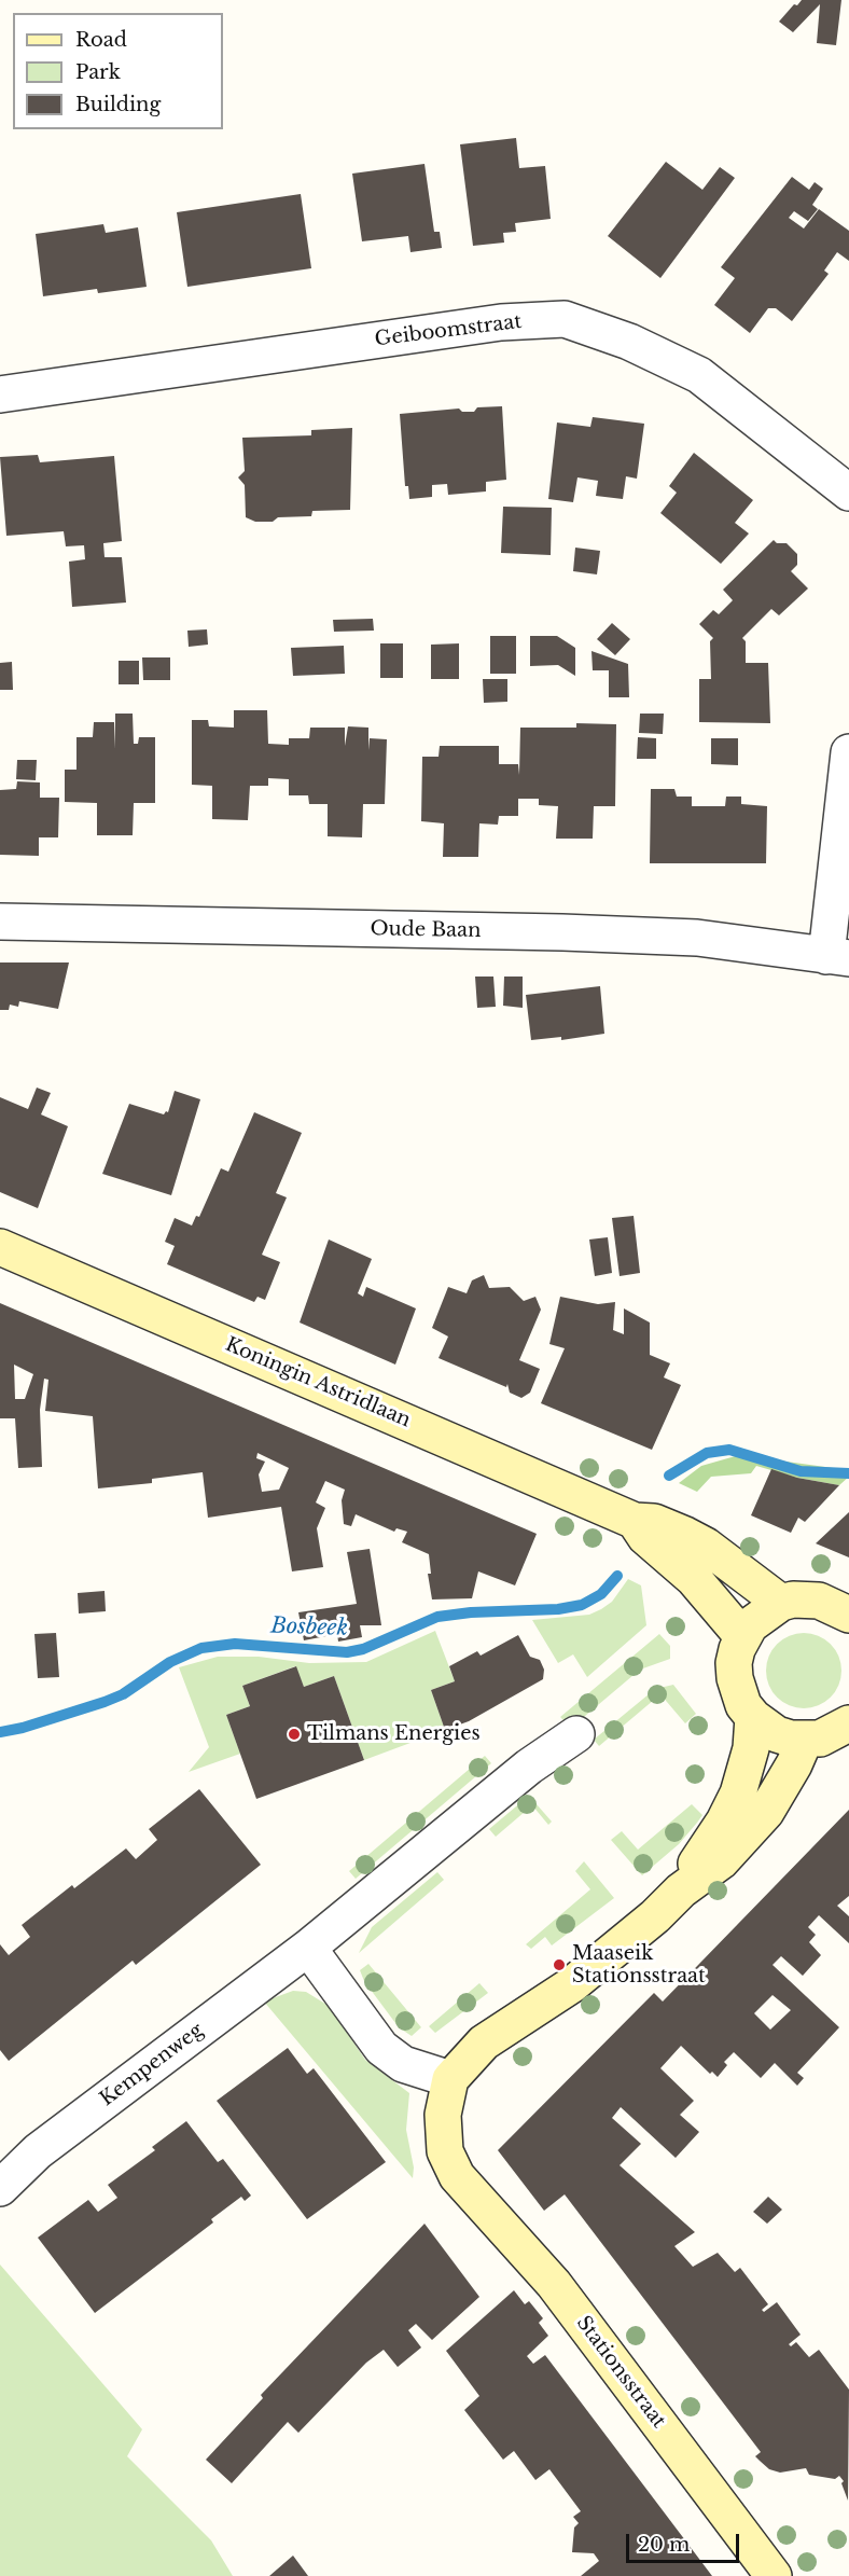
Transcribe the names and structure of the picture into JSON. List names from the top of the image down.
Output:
{
  "streets": {
    "main road": ["Koningin Astridlaan", "Stationsstraat"],
    "street": ["Geiboomstraat", "Oude Baan", "Kempenweg"]
  },
  "water": ["Bosbeek"],
  "places": ["Tilmans Energies", "Maaseik Stationsstraat"],
  "legend": ["Road", "Park", "Building"],
  "scale_bar": "20 m"
}
